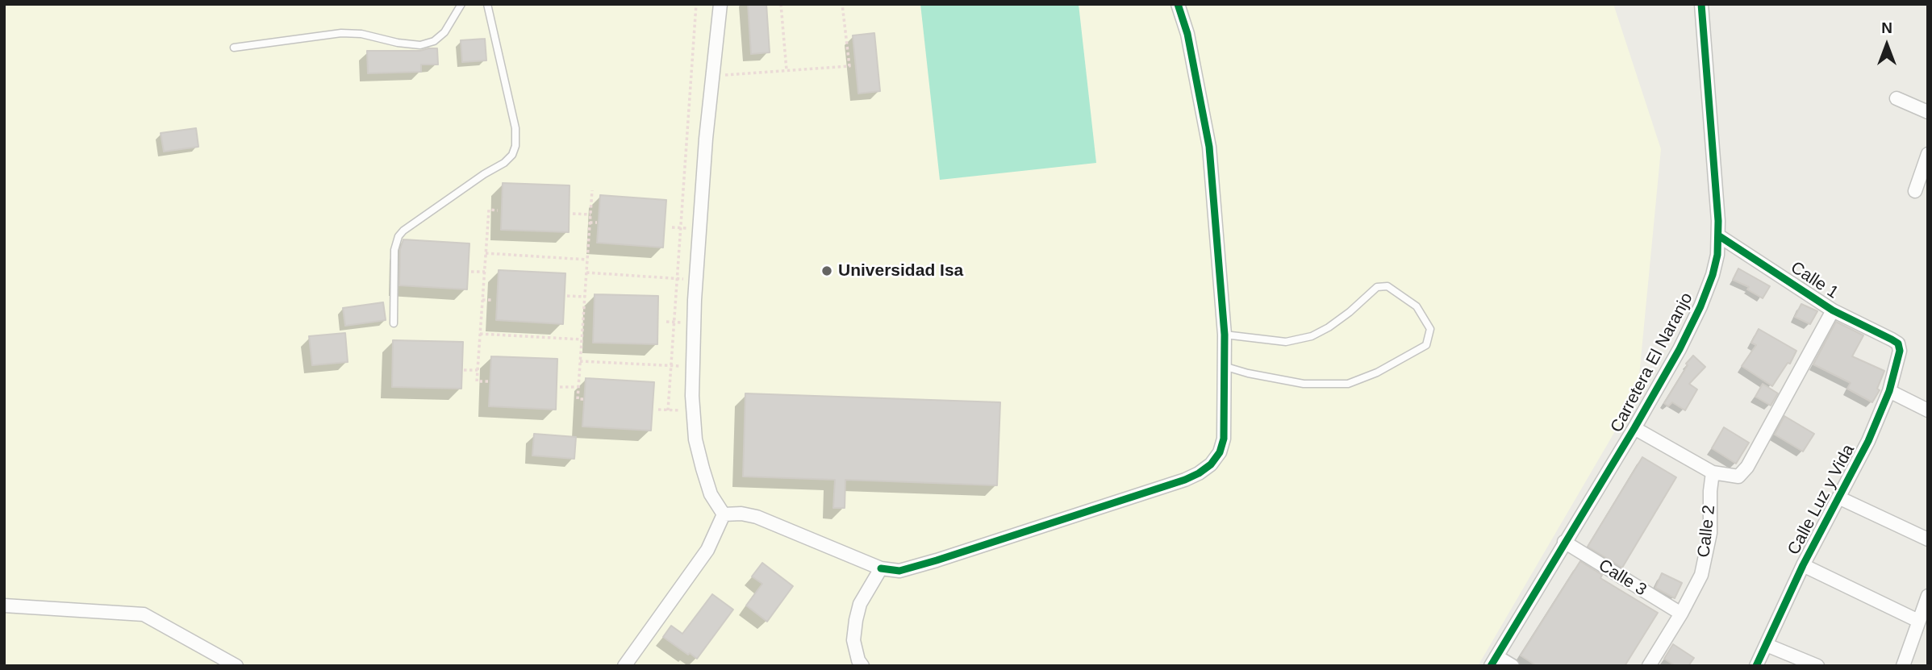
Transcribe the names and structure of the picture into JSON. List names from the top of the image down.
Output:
{
  "streets": {
    "street": [
      "Calle 1",
      "Carretera El Naranjo",
      "Calle Luz y Vida",
      "Calle 2",
      "Calle 3"
    ]
  },
  "crossings": [
    ["Calle 1", "Carretera El Naranjo"],
    ["Calle 1", "Calle Luz y Vida"],
    ["Carretera El Naranjo", "Calle 3"],
    ["Calle 2", "Calle 3"]
  ],
  "places": ["Universidad Isa"],
  "north": "top"
}
